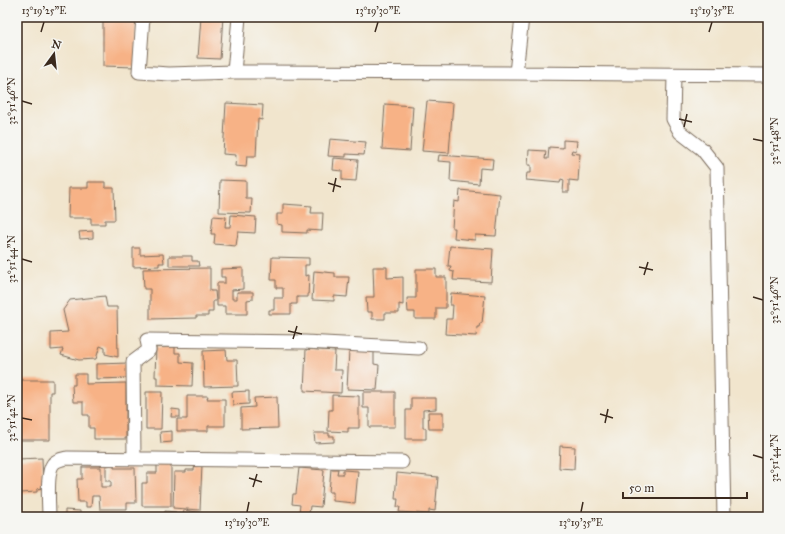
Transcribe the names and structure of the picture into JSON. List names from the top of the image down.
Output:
{
  "scale_bar": "50 m",
  "north": "top",
  "coordinates": [
    "13°19'25\"E",
    "13°19'30\"E",
    "13°19'35\"E",
    "32°51'46\"N",
    "32°51'48\"N",
    "32°51'44\"N",
    "32°51'42\"N"
  ]
}
